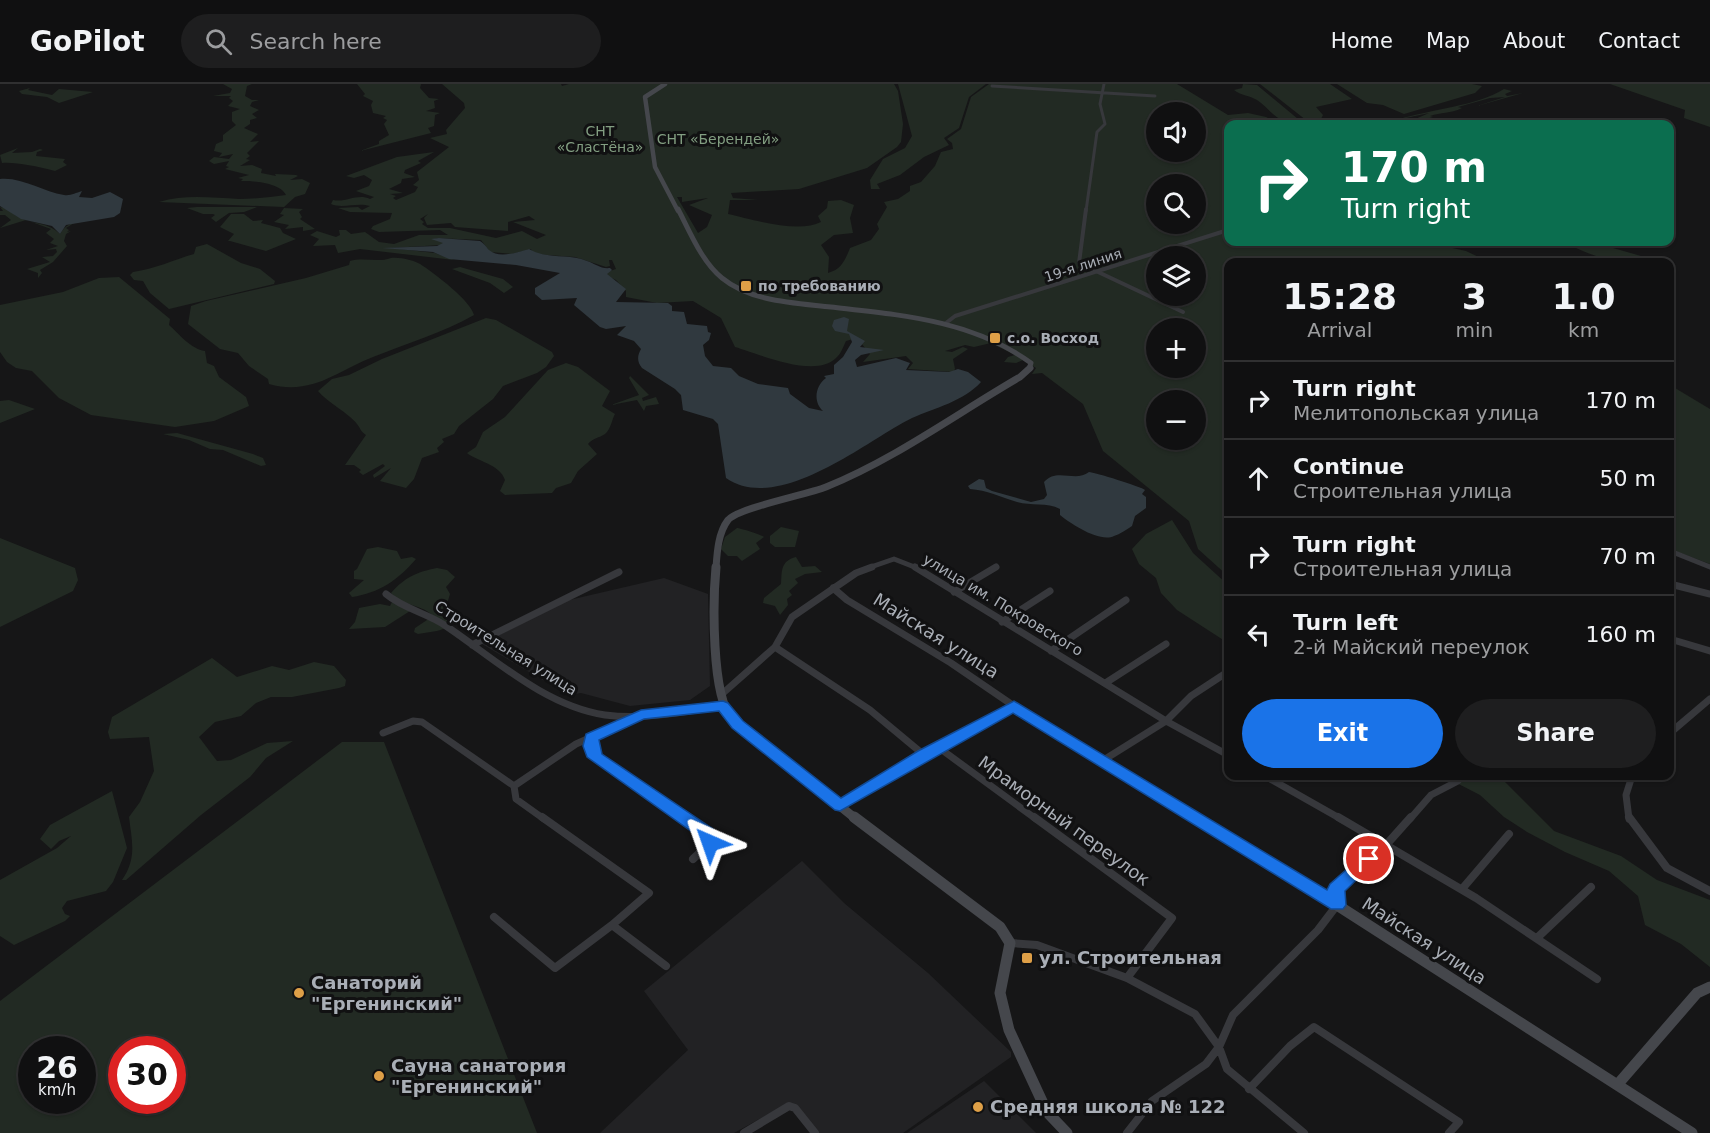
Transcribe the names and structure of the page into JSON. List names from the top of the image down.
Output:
{
  "streets": {
    "street": [
      "19-я линия",
      "улица им. Покровского",
      "Майская улица",
      "Строительная улица",
      "Мраморный переулок"
    ]
  },
  "crossings": [
    ["улица им. Покровского", "Майская улица"]
  ],
  "parks": ["СНТ «Сластёна»", "СНТ «Берендей»"],
  "places": {
    "transit": ["по требованию", "с.о. Восход", "ул. Строительная"],
    "other": ["Санаторий \"Ергенинский\"", "Сауна санатория \"Ергенинский\"", "Средняя школа № 122"]
  },
  "page": {
    "header": "GoPilot",
    "search": "Search here",
    "nav": [
      "Home",
      "Map",
      "About",
      "Contact"
    ],
    "map_buttons": ["+", "−"],
    "turn": ["170 m", "Turn right"],
    "eta": [
      "15:28",
      "Arrival",
      "3",
      "min",
      "1.0",
      "km"
    ],
    "list": [
      {
        "name": "Turn right",
        "note": "Мелитопольская улица",
        "value": "170 m"
      },
      {
        "name": "Continue",
        "note": "Строительная улица",
        "value": "50 m"
      },
      {
        "name": "Turn right",
        "note": "Строительная улица",
        "value": "70 m"
      },
      {
        "name": "Turn left",
        "note": "2-й Майский переулок",
        "value": "160 m"
      }
    ],
    "buttons": ["Exit", "Share"],
    "speed": "26 km/h",
    "limit": "30"
  }
}
